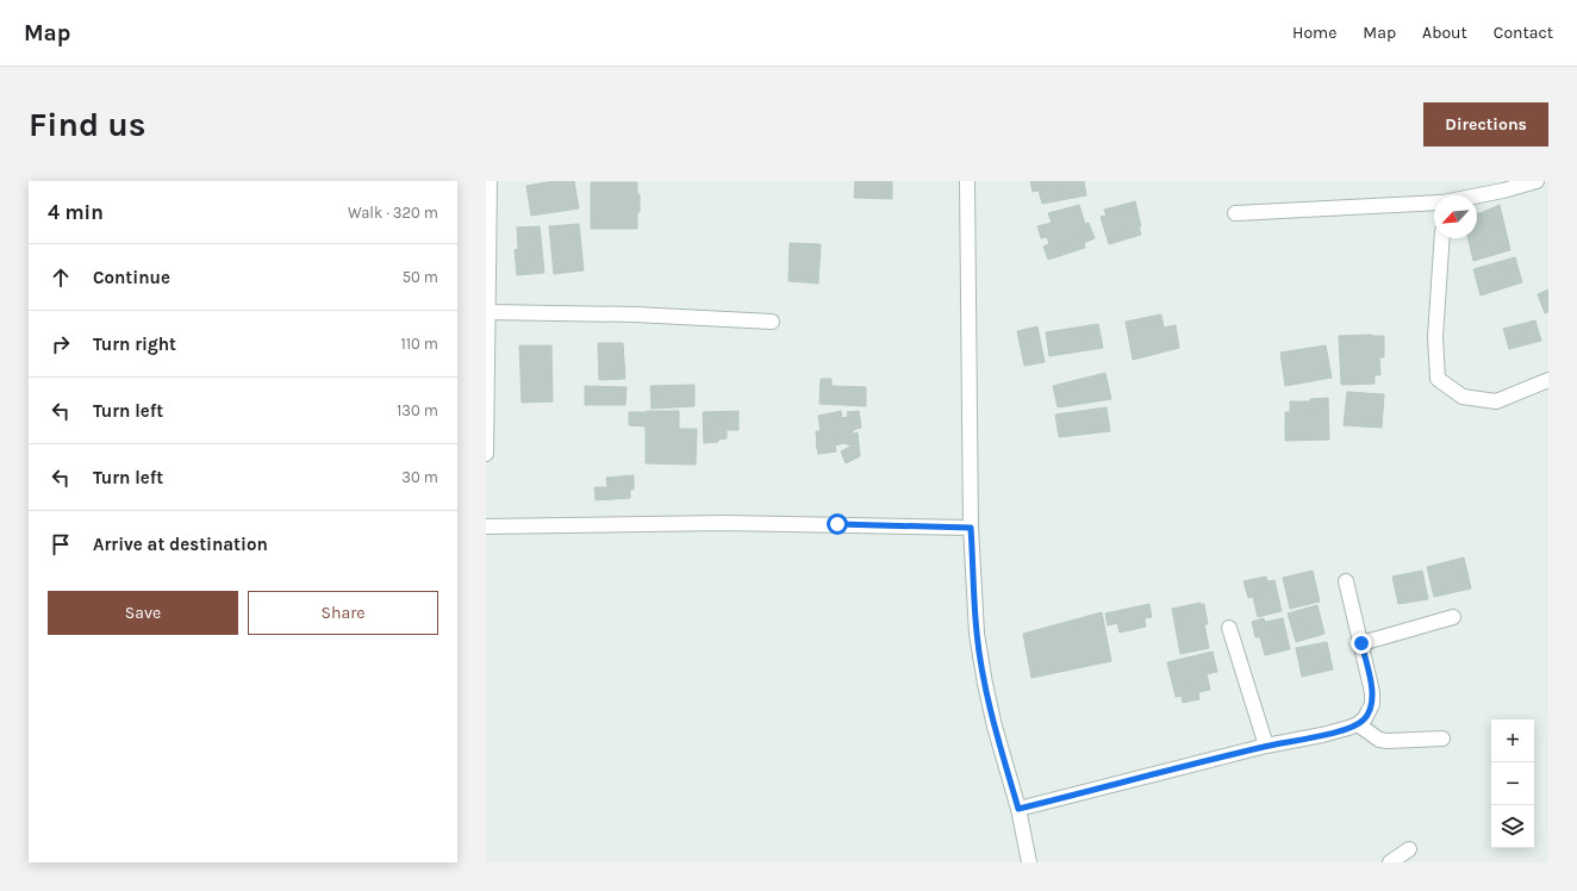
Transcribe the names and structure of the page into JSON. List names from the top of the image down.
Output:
{
  "north": "bottom left",
  "page": {
    "header": "Map",
    "nav": [
      "Home",
      "Map",
      "About",
      "Contact"
    ],
    "buttons": [
      "Directions",
      ["Save", "Share"]
    ],
    "title": "Find us",
    "heading": ["4 min", "Walk · 320 m"],
    "list": [
      ["Continue", "50 m"],
      ["Turn right", "110 m"],
      ["Turn left", "130 m"],
      ["Turn left", "30 m"],
      "Arrive at destination"
    ],
    "map_buttons": ["+", "−"]
  }
}
